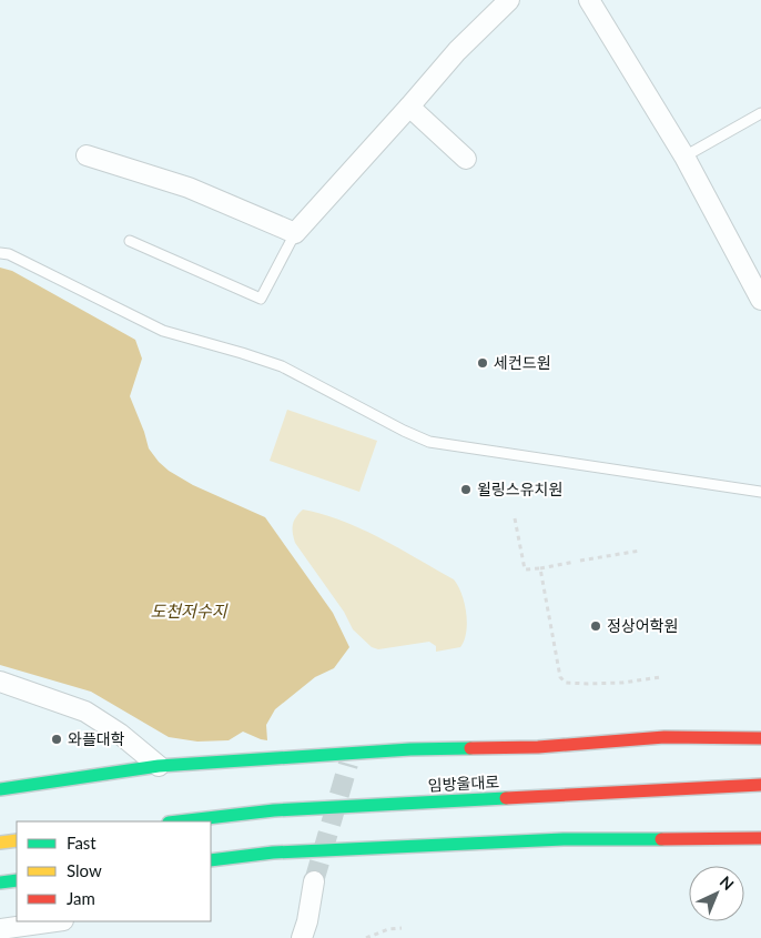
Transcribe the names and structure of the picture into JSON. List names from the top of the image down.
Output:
{
  "streets": {
    "main road": ["임방울대로"]
  },
  "water": ["도천저수지"],
  "places": [
    "세컨드원",
    "윌링스유치원",
    "정상어학원",
    "와플대학"
  ],
  "legend": ["Fast", "Slow", "Jam"],
  "north": "top right"
}
